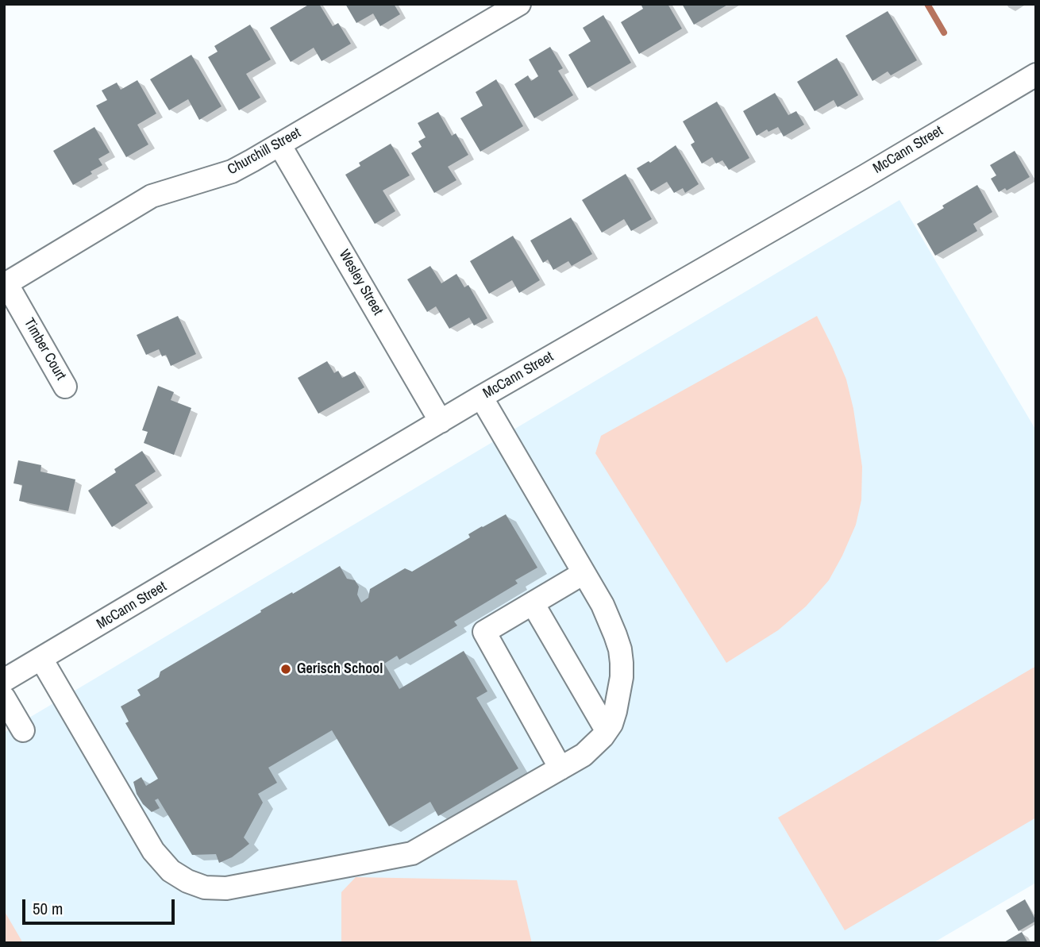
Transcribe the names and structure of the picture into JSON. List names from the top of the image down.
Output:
{
  "streets": {
    "street": [
      "McCann Street",
      "Churchill Street",
      "Wesley Street",
      "Timber Court"
    ]
  },
  "crossings": [
    ["McCann Street", "Wesley Street"],
    ["Churchill Street", "Wesley Street"],
    ["Churchill Street", "Timber Court"]
  ],
  "places": ["Gerisch School"],
  "scale_bar": "50 m"
}
